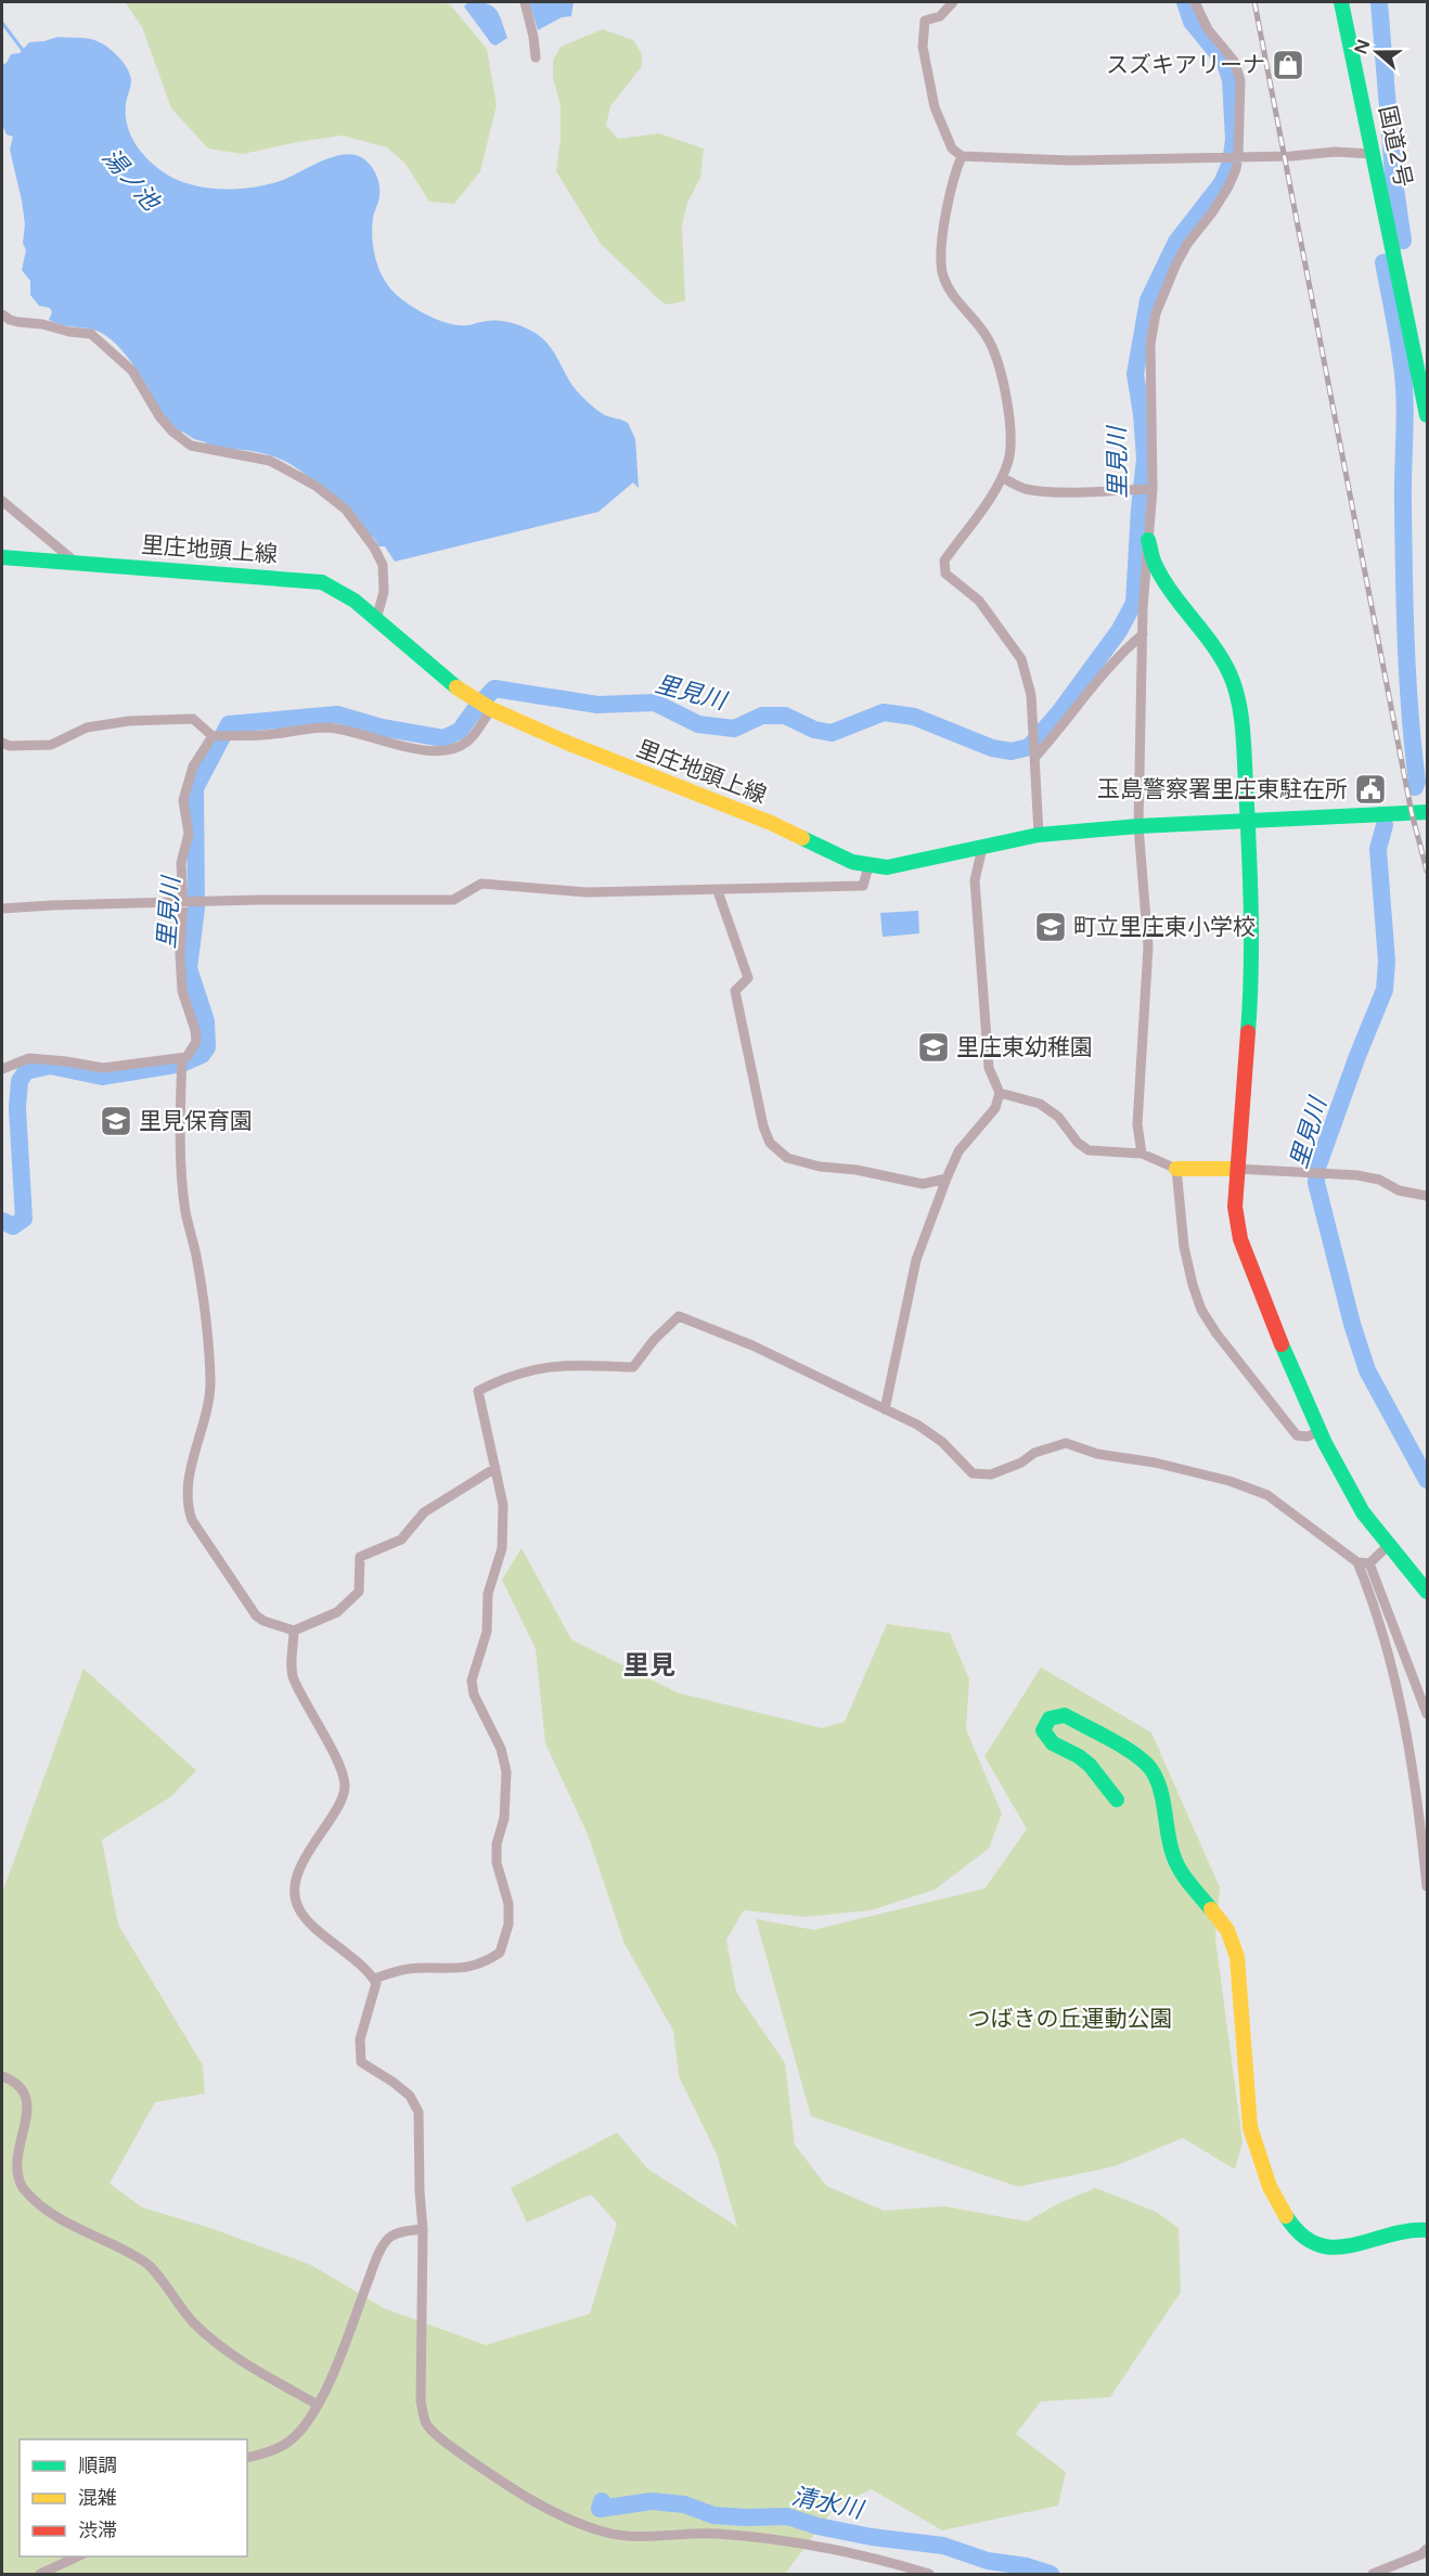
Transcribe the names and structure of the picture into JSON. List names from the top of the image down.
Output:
{
  "streets": {
    "main road": ["国道2号", "里庄地頭上線"]
  },
  "districts": ["里見"],
  "water": ["湯ノ池", "里見川", "清水川"],
  "parks": ["つばきの丘運動公園"],
  "places": {
    "shop": ["スズキアリーナ"],
    "public building": ["玉島警察署里庄東駐在所"],
    "school or university": ["町立里庄東小学校", "里庄東幼稚園", "里見保育園"]
  },
  "legend": ["順調", "混雑", "渋滞"],
  "north": "left"
}
